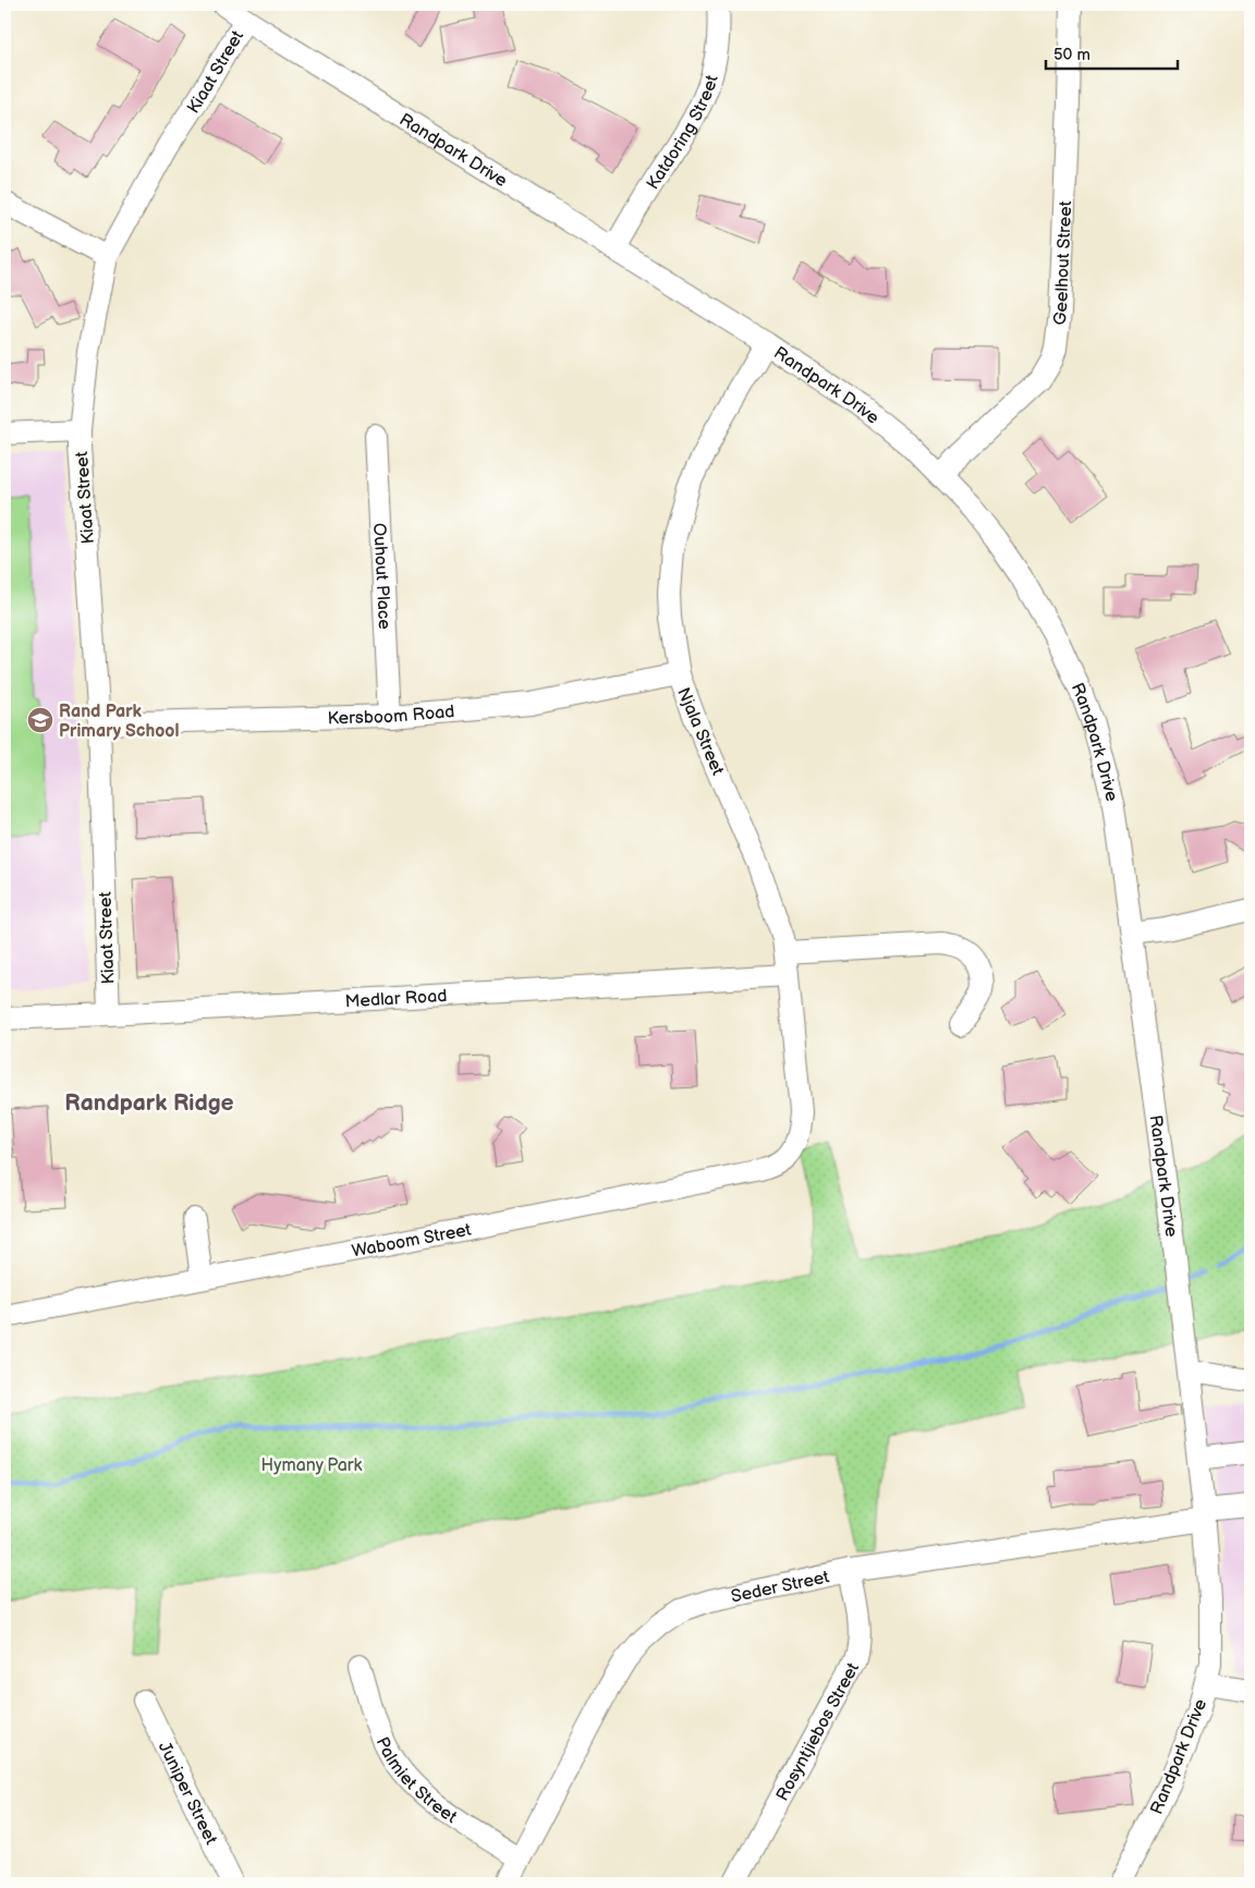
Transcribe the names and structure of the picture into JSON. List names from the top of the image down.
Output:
{
  "streets": {
    "street": [
      "Kiaat Street",
      "Katdoring Street",
      "Randpark Drive",
      "Geelhout Street",
      "Ouhout Place",
      "Kersboom Road",
      "Njala Street",
      "Medlar Road",
      "Waboom Street",
      "Seder Street",
      "Rosyntjiebos Street",
      "Palmiet Street",
      "Juniper Street"
    ]
  },
  "crossings": [
    ["Kiaat Street", "Randpark Drive"],
    ["Kiaat Street", "Kersboom Road"],
    ["Kiaat Street", "Medlar Road"],
    ["Katdoring Street", "Randpark Drive"],
    ["Randpark Drive", "Geelhout Street"],
    ["Randpark Drive", "Njala Street"],
    ["Randpark Drive", "Seder Street"],
    ["Ouhout Place", "Kersboom Road"],
    ["Kersboom Road", "Njala Street"],
    ["Njala Street", "Medlar Road"],
    ["Njala Street", "Waboom Street"],
    ["Seder Street", "Rosyntjiebos Street"],
    ["Seder Street", "Palmiet Street"]
  ],
  "districts": ["Randpark Ridge"],
  "parks": ["Hymany Park"],
  "places": {
    "school or university": ["Rand Park Primary School"]
  },
  "scale_bar": "50 m"
}
